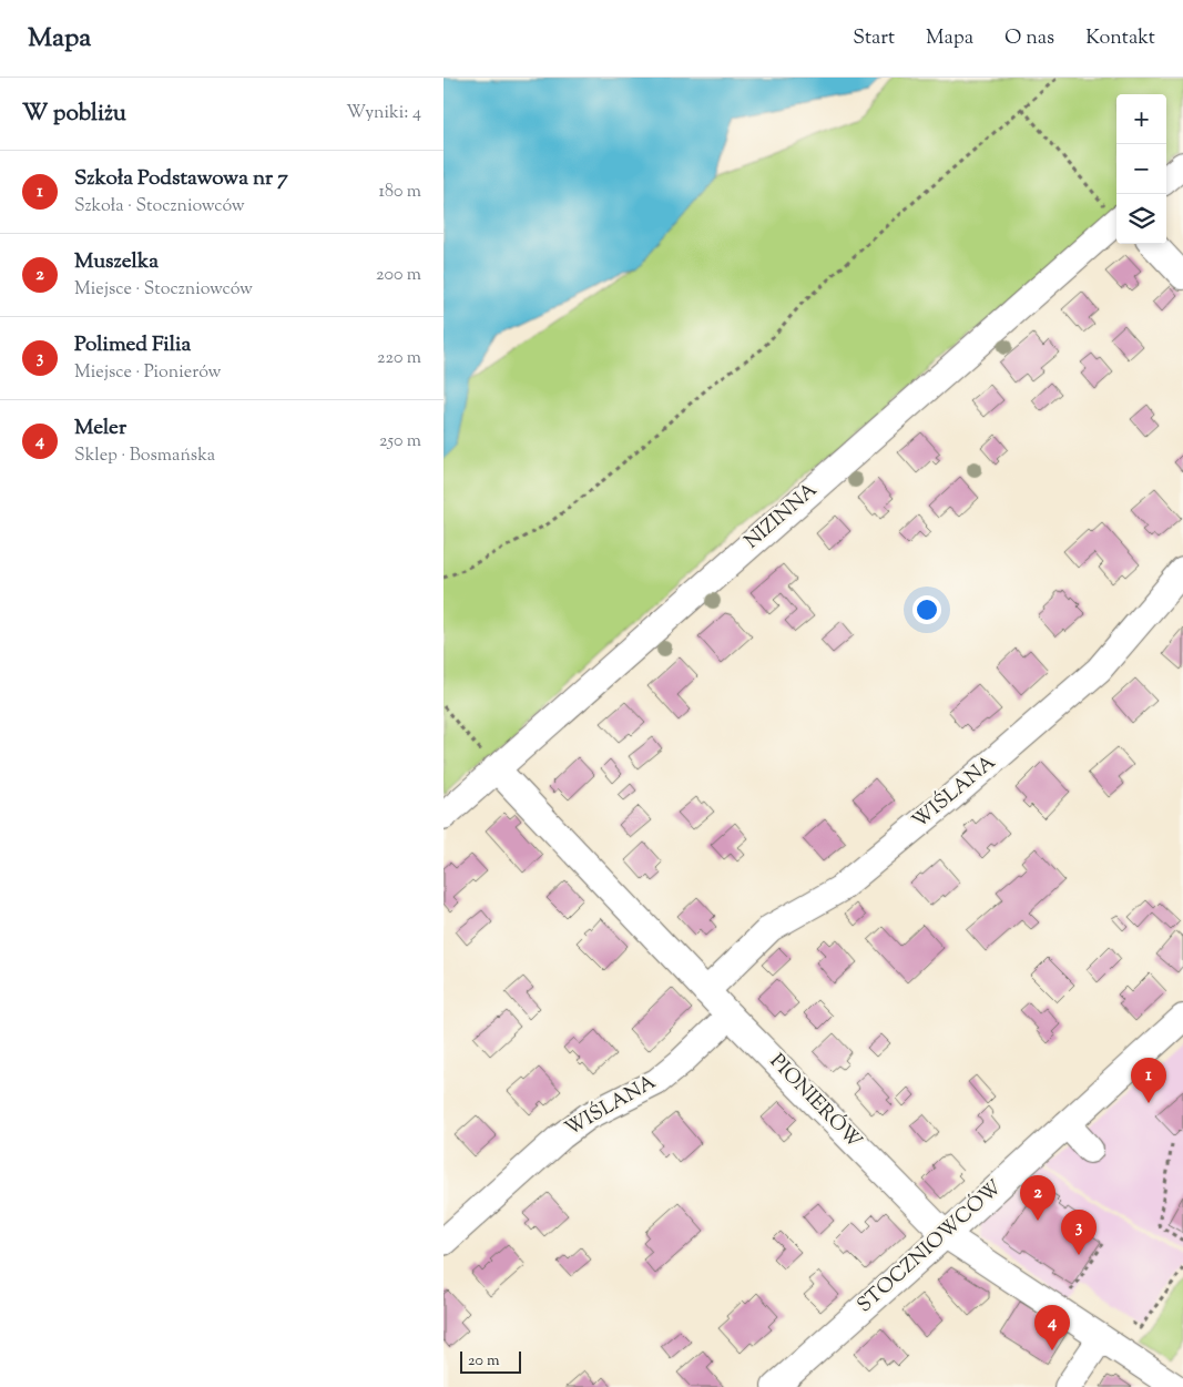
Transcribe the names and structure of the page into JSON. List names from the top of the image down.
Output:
{
  "streets": {
    "street": [
      "NIZINNA",
      "WIŚLANA",
      "PIONIERÓW",
      "STOCZNIOWCÓW"
    ]
  },
  "crossings": [
    ["NIZINNA", "PIONIERÓW"],
    ["WIŚLANA", "PIONIERÓW"],
    ["PIONIERÓW", "STOCZNIOWCÓW"]
  ],
  "scale_bar": "20 m",
  "page": {
    "header": "Mapa",
    "nav": [
      "Start",
      "Mapa",
      "O nas",
      "Kontakt"
    ],
    "heading": ["W pobliżu", "Wyniki: 4"],
    "map_buttons": ["+", "−"],
    "list": [
      {
        "mark": "1",
        "name": "Szkoła Podstawowa nr 7",
        "note": "Szkoła · Stoczniowców",
        "value": "180 m"
      },
      {
        "mark": "2",
        "name": "Muszelka",
        "note": "Miejsce · Stoczniowców",
        "value": "200 m"
      },
      {
        "mark": "3",
        "name": "Polimed Filia",
        "note": "Miejsce · Pionierów",
        "value": "220 m"
      },
      {
        "mark": "4",
        "name": "Meler",
        "note": "Sklep · Bosmańska",
        "value": "250 m"
      }
    ],
    "pins": [
      "1",
      "2",
      "3",
      "4"
    ],
    "scale": "20 m"
  }
}
